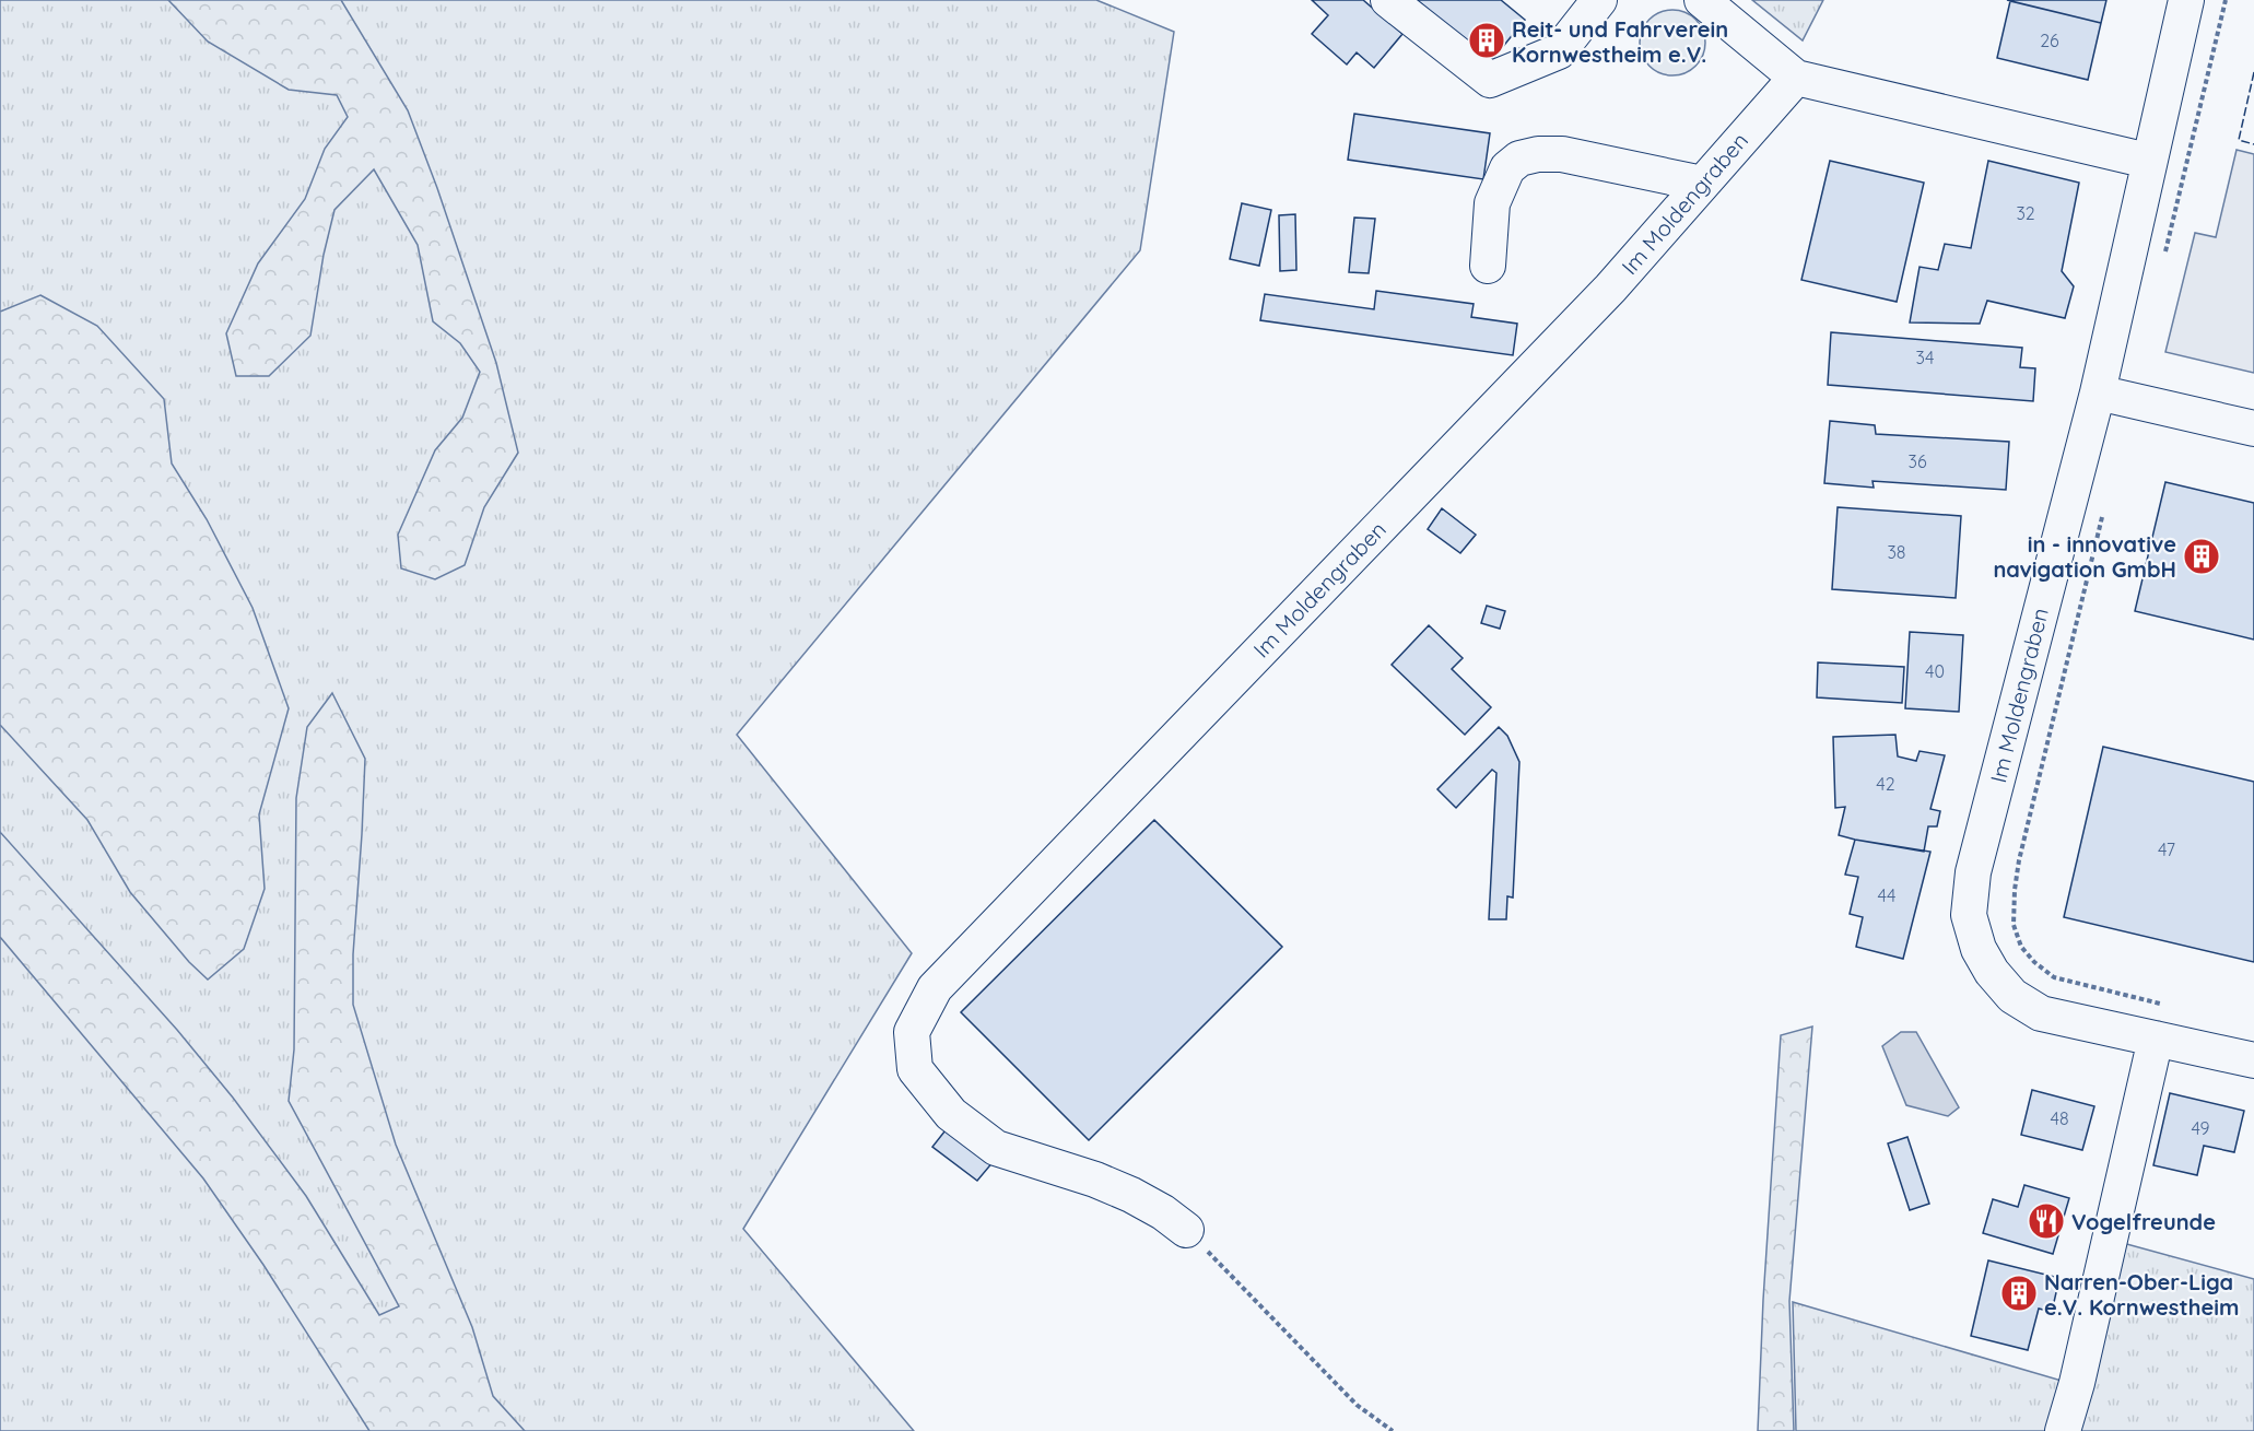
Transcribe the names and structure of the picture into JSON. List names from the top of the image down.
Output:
{
  "streets": {
    "street": ["Im Moldengraben"]
  },
  "places": {
    "building": ["Reit- und Fahrverein Kornwestheim e.V.", "in - innovative navigation GmbH", "Narren-Ober-Liga e.V. Kornwestheim"],
    "restaurant": ["Vogelfreunde"]
  },
  "house_numbers": [
    "26",
    "32",
    "34",
    "36",
    "38",
    "40",
    "42",
    "47",
    "44",
    "48",
    "49"
  ]
}
